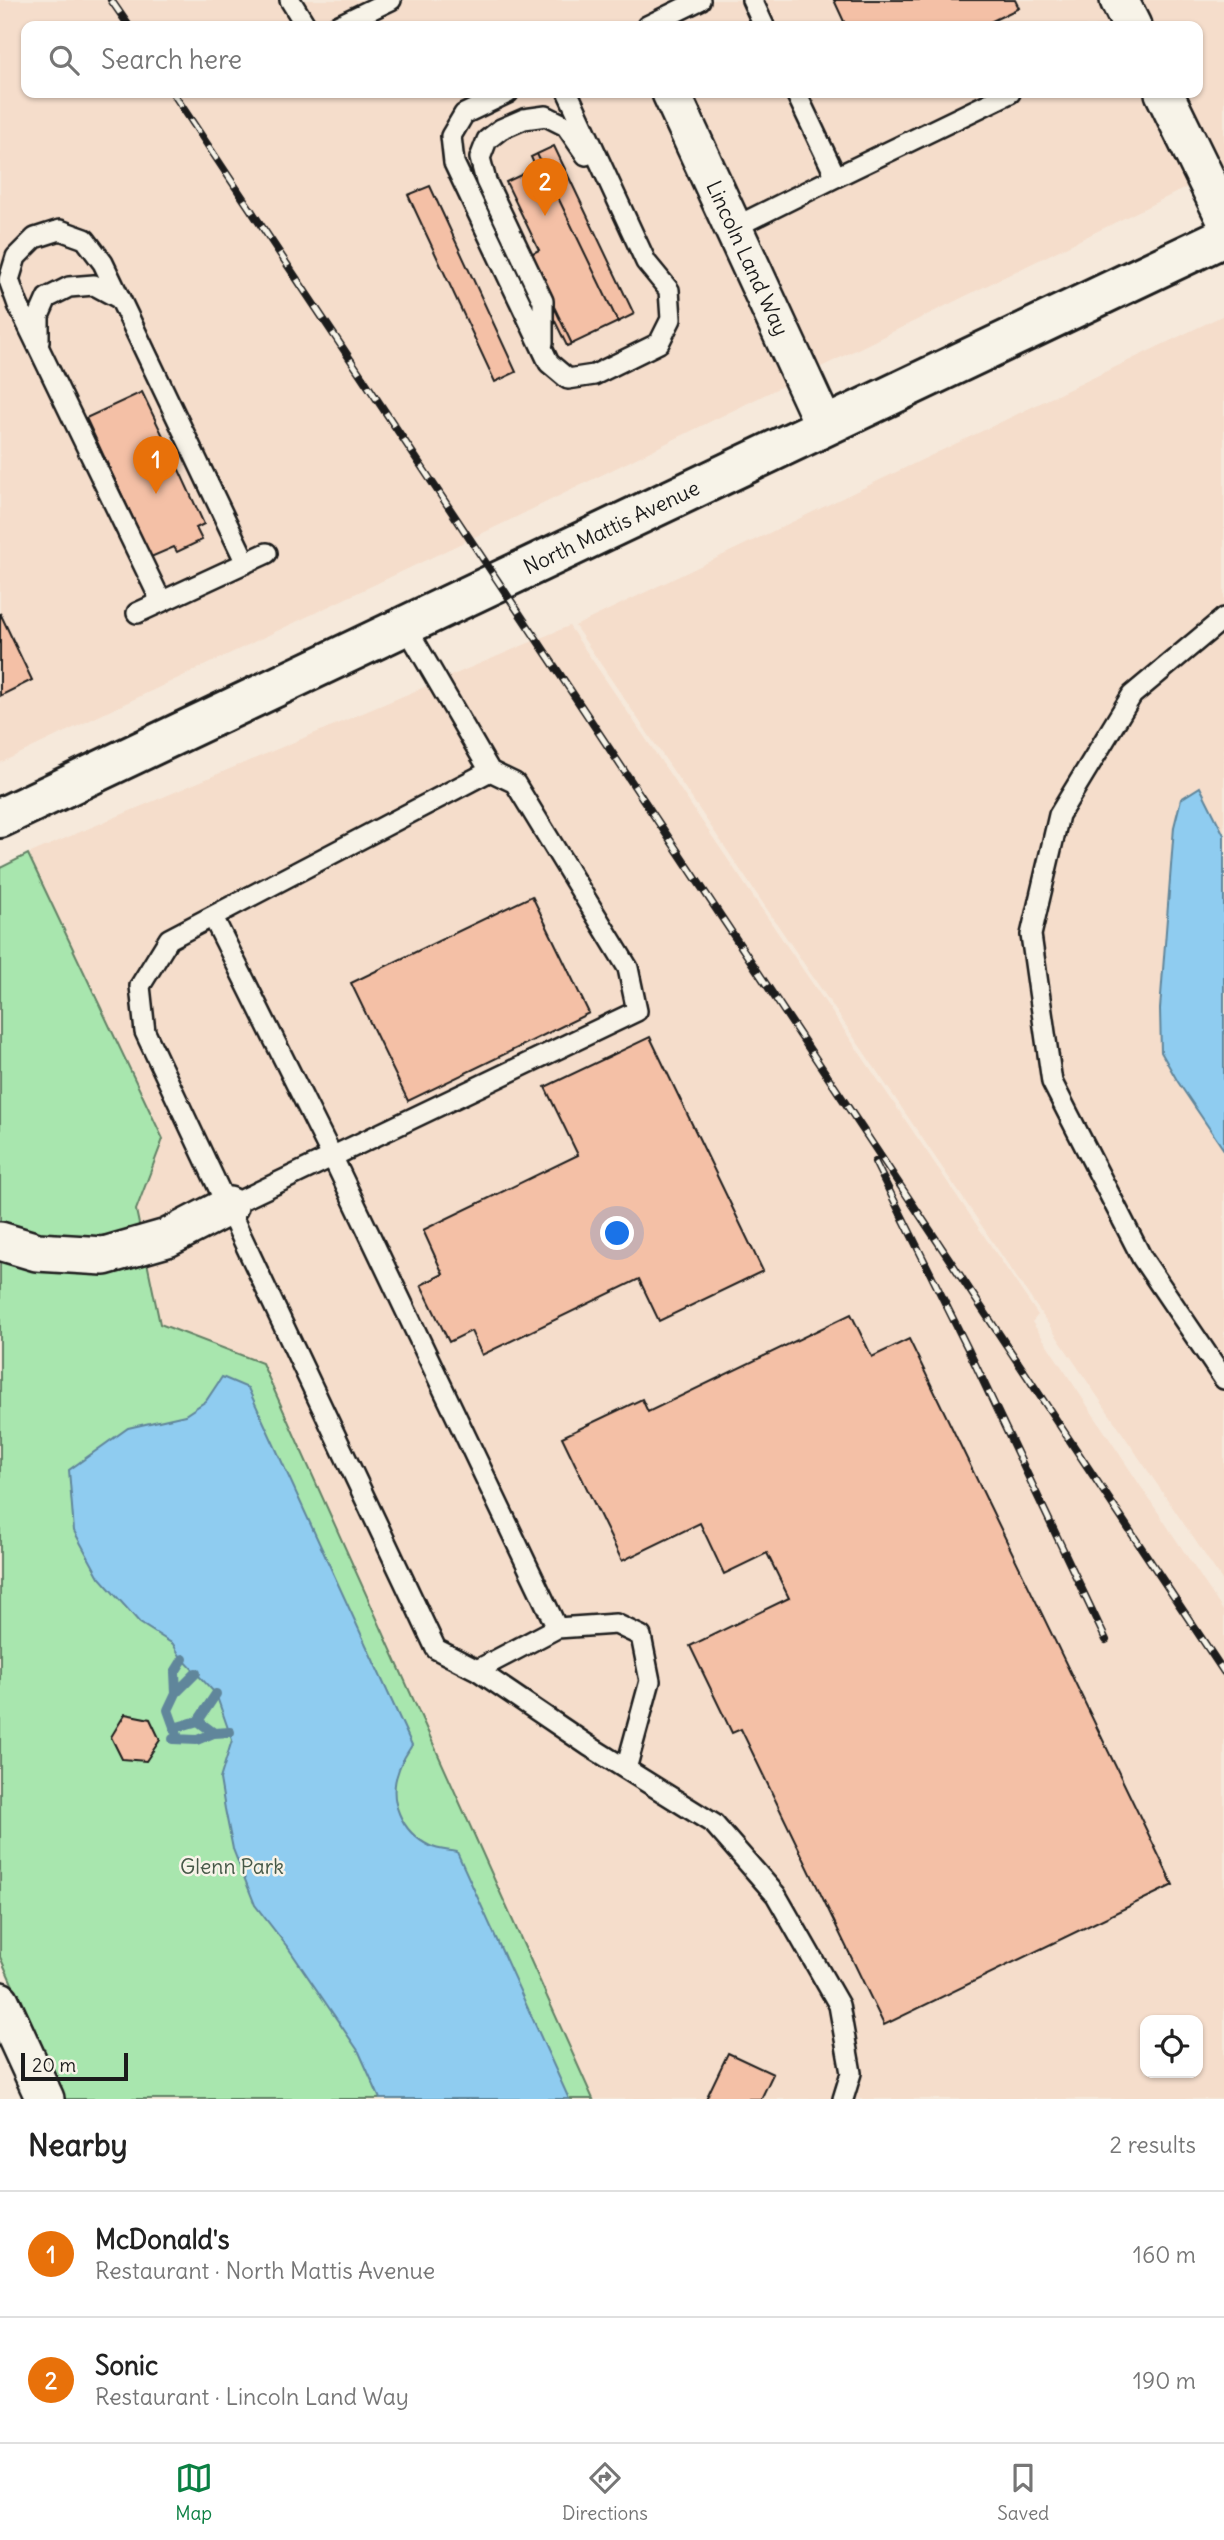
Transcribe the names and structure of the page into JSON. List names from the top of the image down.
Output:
{
  "streets": {
    "main road": ["North Mattis Avenue"],
    "street": ["Lincoln Land Way"]
  },
  "crossings": [
    ["Lincoln Land Way", "North Mattis Avenue"]
  ],
  "parks": ["Glenn Park"],
  "scale_bar": "20 m",
  "page": {
    "search": "Search here",
    "pins": ["2", "1"],
    "scale": "20 m",
    "heading": ["Nearby", "2 results"],
    "list": [
      {
        "mark": "1",
        "name": "McDonald's",
        "note": "Restaurant · North Mattis Avenue",
        "value": "160 m"
      },
      {
        "mark": "2",
        "name": "Sonic",
        "note": "Restaurant · Lincoln Land Way",
        "value": "190 m"
      }
    ],
    "nav": ["Map", "Directions", "Saved"]
  }
}
